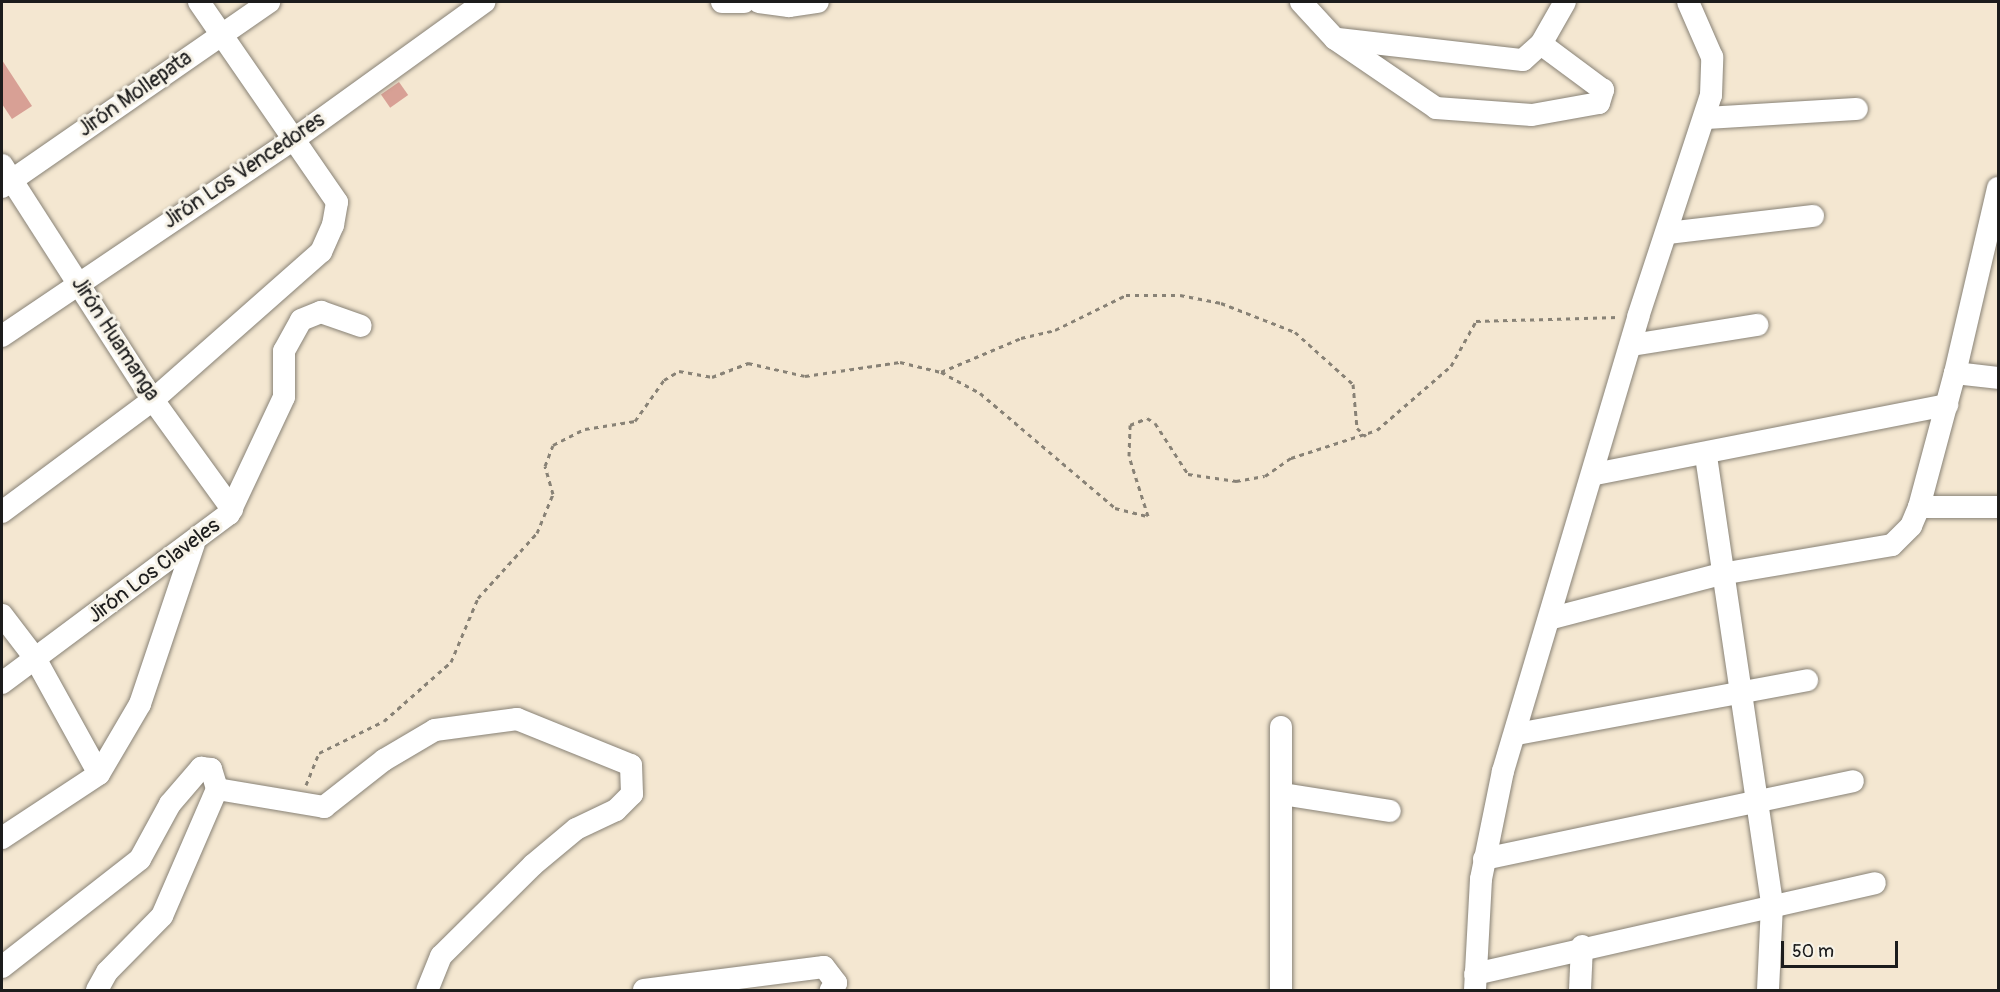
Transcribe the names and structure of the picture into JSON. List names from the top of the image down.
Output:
{
  "streets": {
    "street": [
      "Jirón Mollepata",
      "Jirón Los Vencedores",
      "Jirón Huamanga",
      "Jirón Los Claveles"
    ]
  },
  "crossings": [
    ["Jirón Mollepata", "Jirón Huamanga"],
    ["Jirón Los Vencedores", "Jirón Huamanga"],
    ["Jirón Huamanga", "Jirón Los Claveles"]
  ],
  "scale_bar": "50 m"
}
